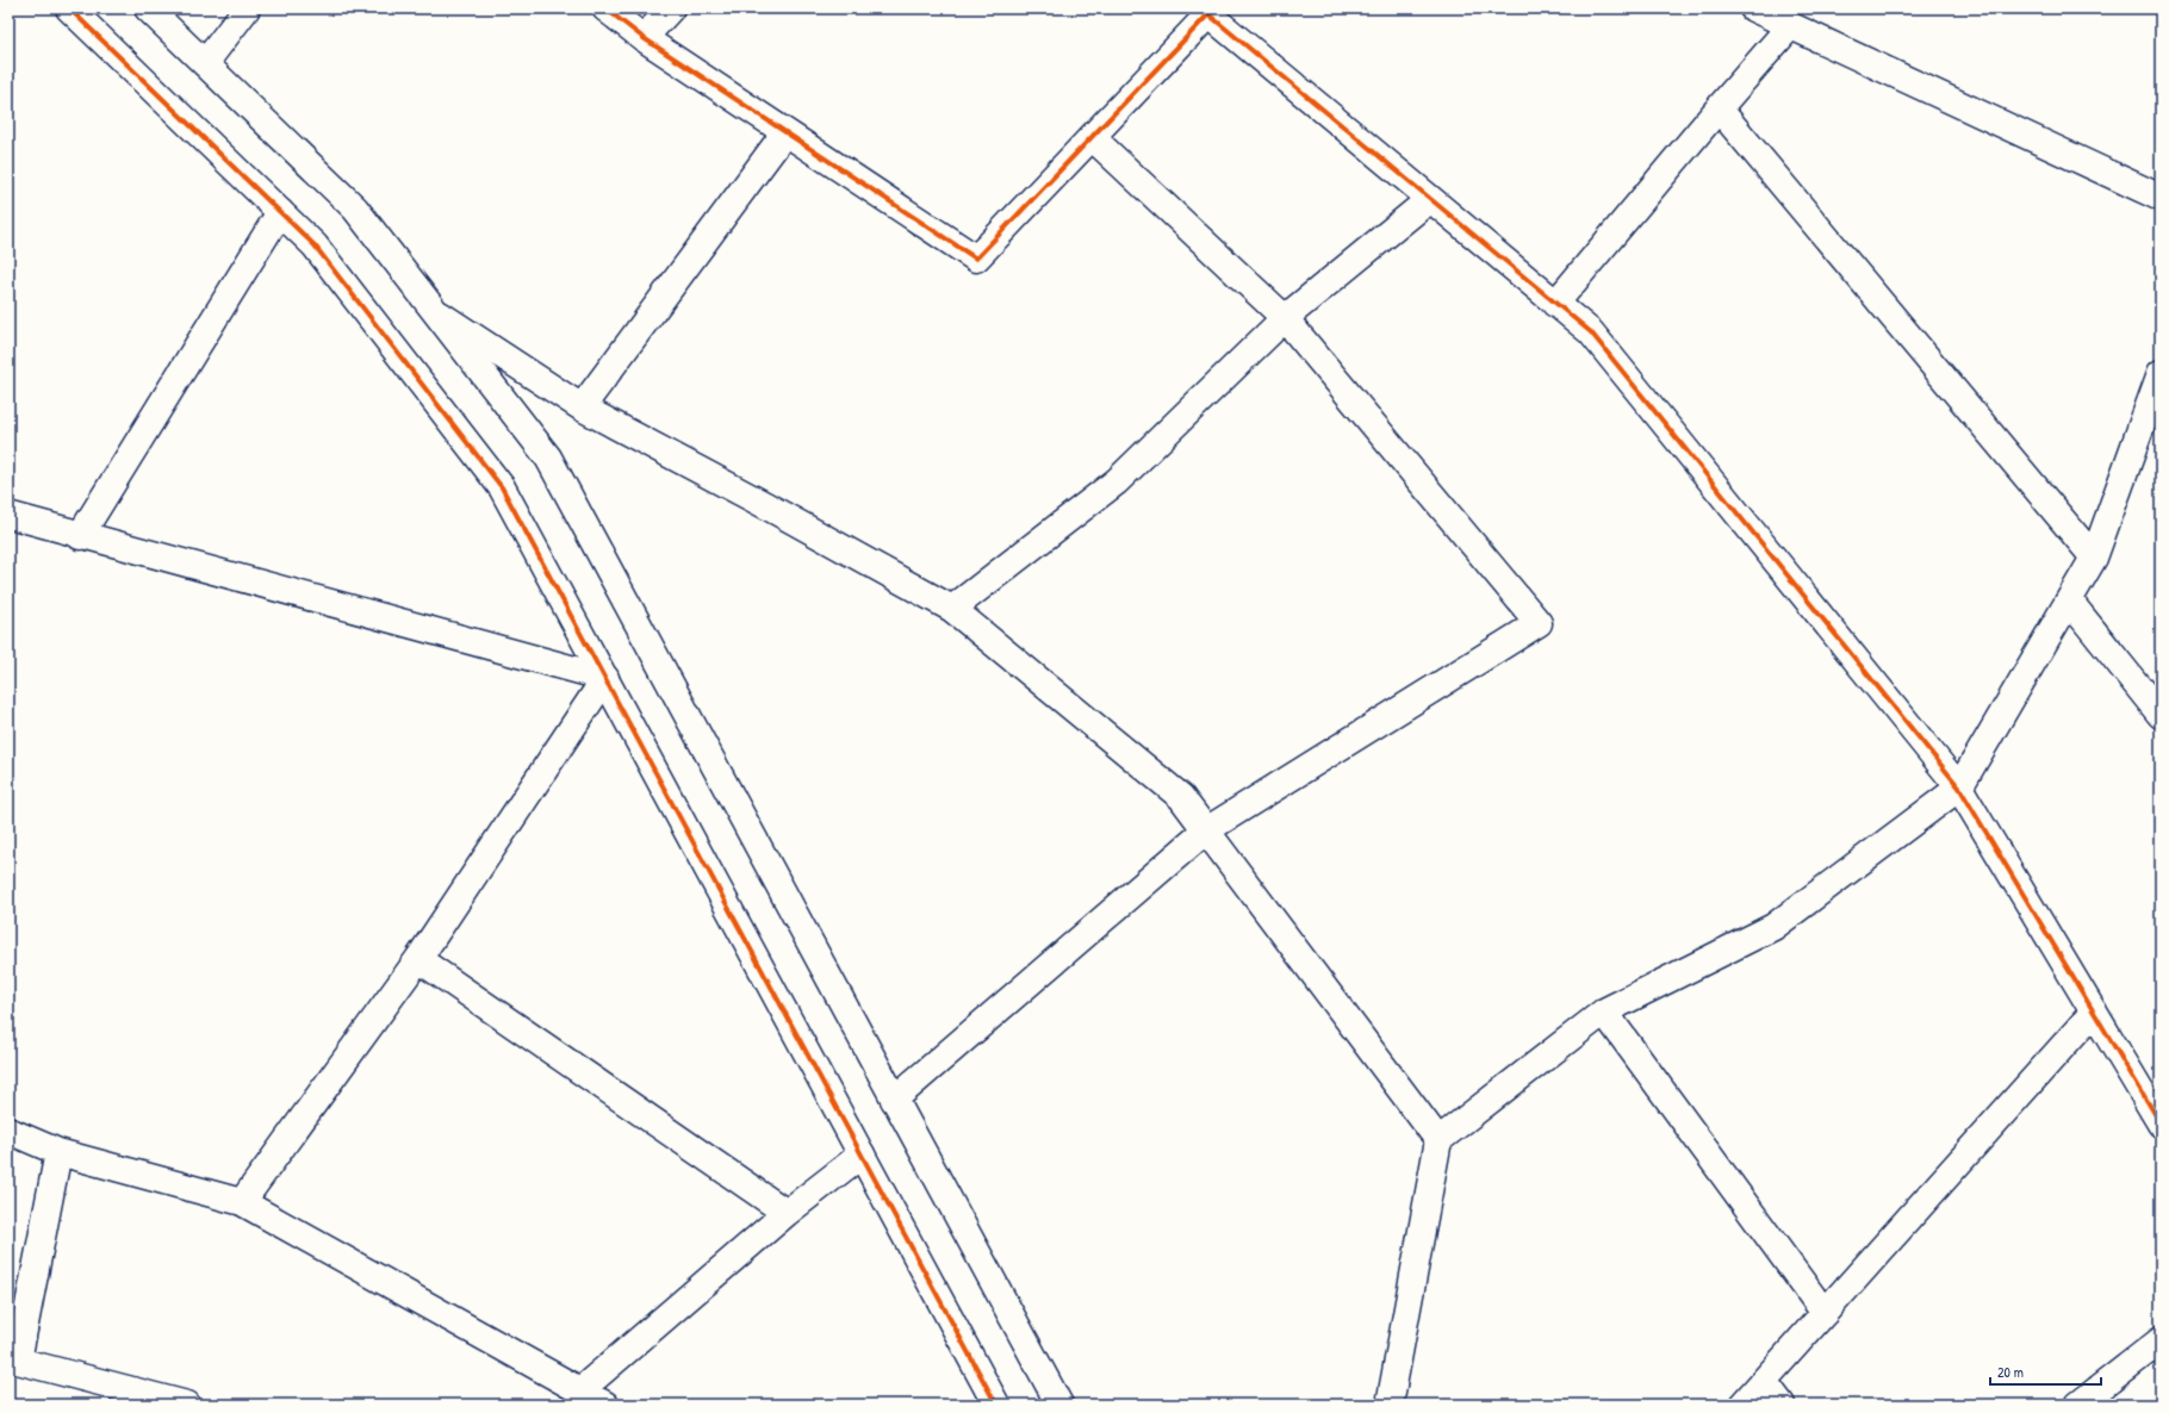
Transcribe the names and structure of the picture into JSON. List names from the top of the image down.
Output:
{
  "scale_bar": "20 m"
}
